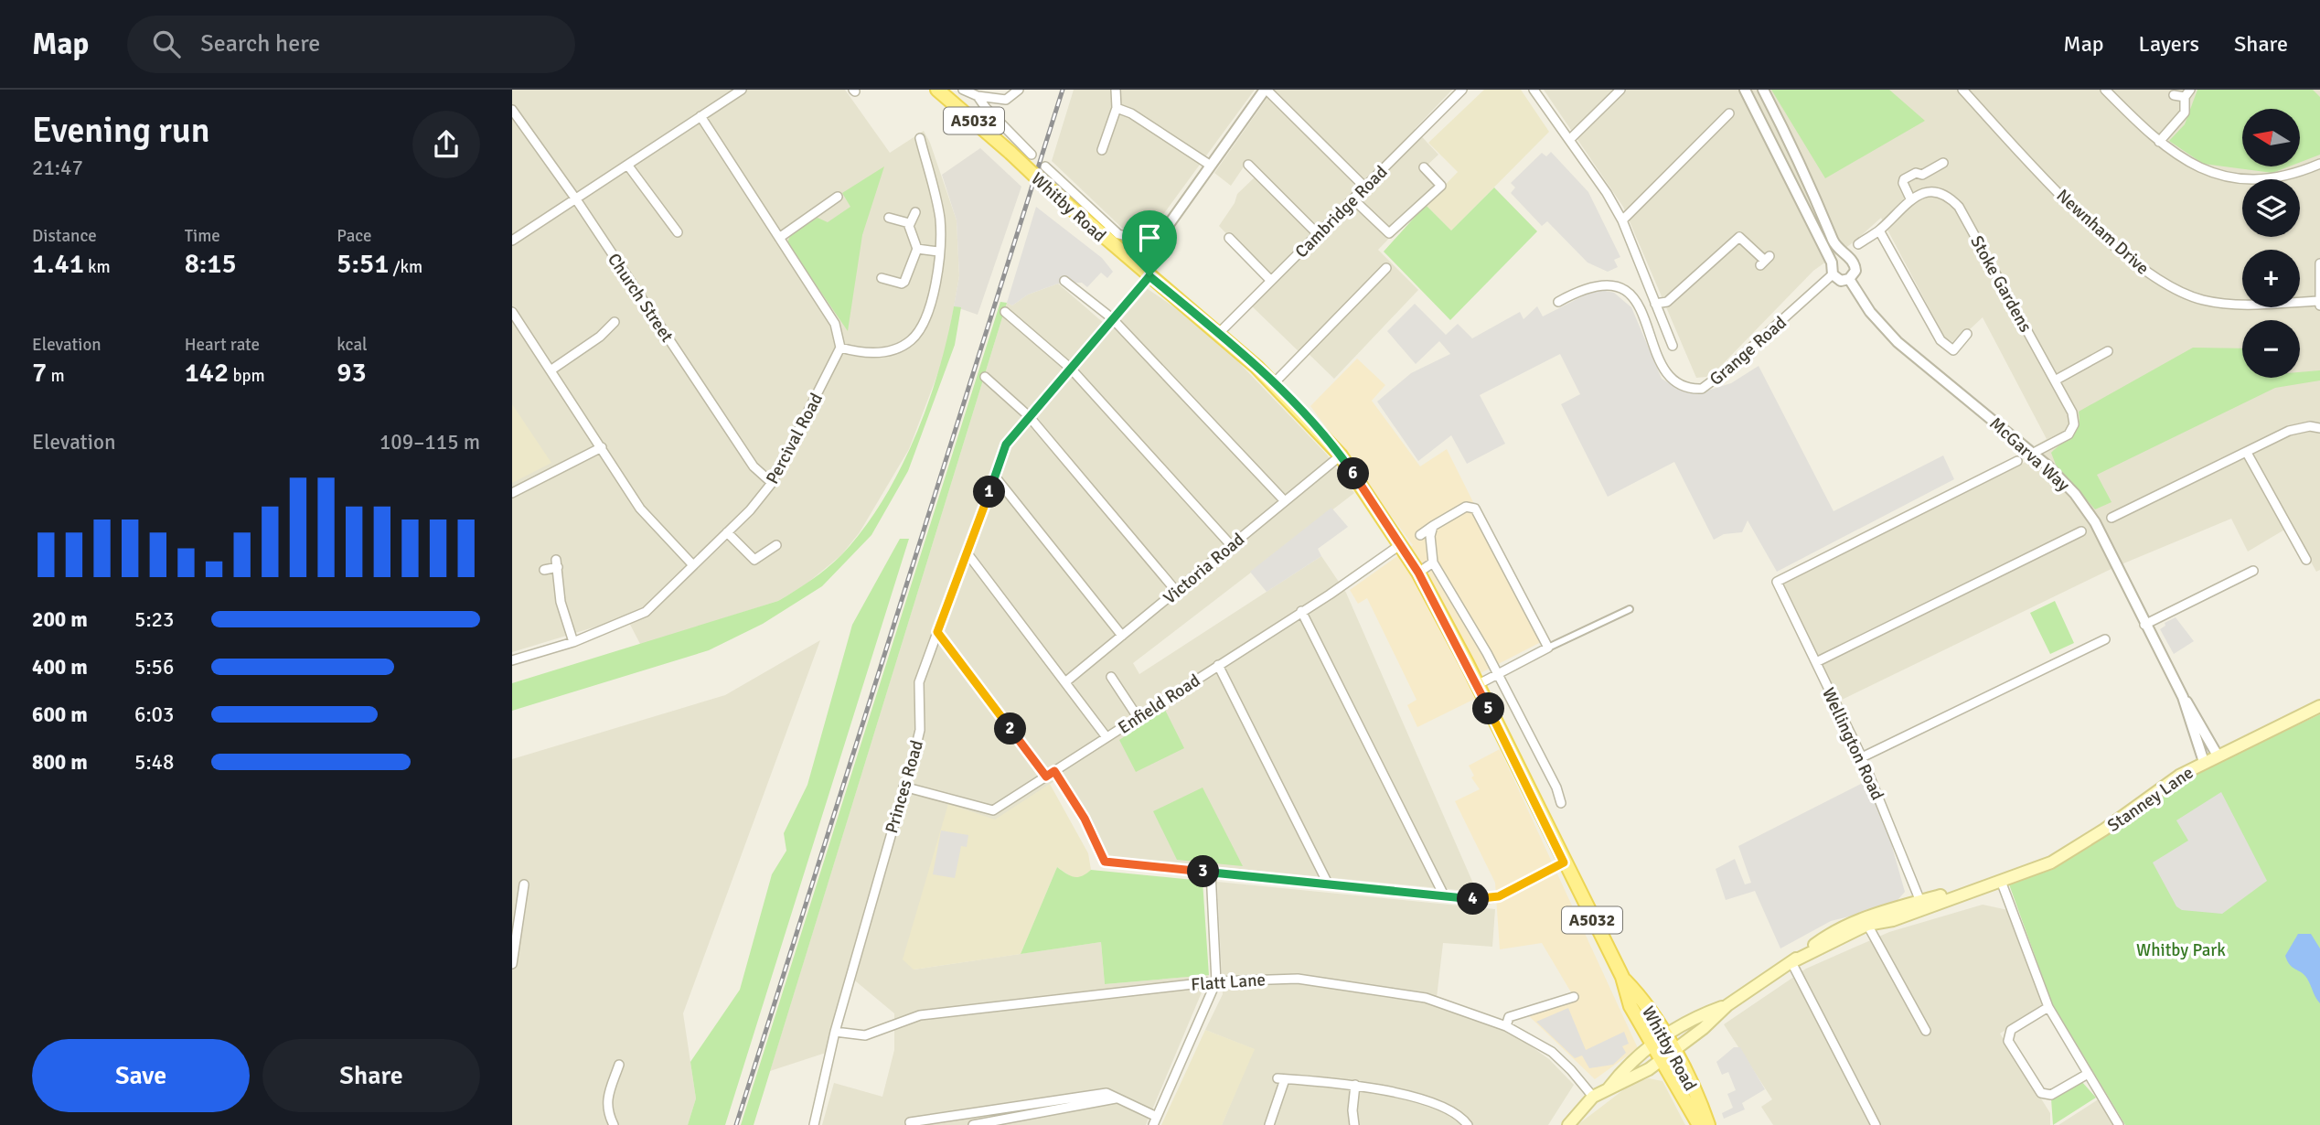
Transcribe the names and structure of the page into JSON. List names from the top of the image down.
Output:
{
  "streets": {
    "main road": ["A5032", "Whitby Road", "Stanney Lane"],
    "street": [
      "Cambridge Road",
      "Newnham Drive",
      "Stoke Gardens",
      "Church Street",
      "Grange Road",
      "Percival Road",
      "McGarva Way",
      "Victoria Road",
      "Enfield Road",
      "Wellington Road",
      "Princes Road",
      "Flatt Lane"
    ]
  },
  "crossings": [
    ["Whitby Road", "Cambridge Road"],
    ["Whitby Road", "Victoria Road"],
    ["Whitby Road", "Enfield Road"],
    ["Whitby Road", "Princes Road"],
    ["Whitby Road", "Stanney Lane"],
    ["Stoke Gardens", "McGarva Way"],
    ["Church Street", "Percival Road"],
    ["Grange Road", "McGarva Way"],
    ["McGarva Way", "Stanney Lane"],
    ["Enfield Road", "Princes Road"],
    ["Wellington Road", "Stanney Lane"],
    ["Princes Road", "Flatt Lane"],
    ["Stanney Lane", "Flatt Lane"]
  ],
  "parks": ["Whitby Park"],
  "north": "left",
  "page": {
    "header": "Map",
    "search": "Search here",
    "nav": ["Map", "Layers", "Share"],
    "heading": ["Evening run", "21:47"],
    "map_buttons": ["+", "−"],
    "stats": [
      ["Distance", "1.41 km"],
      ["Time", "8:15"],
      ["Pace", "5:51 /km"],
      ["Elevation", "7 m"],
      ["Heart rate", "142 bpm"],
      ["kcal", "93"]
    ],
    "chart": ["Elevation", "109–115 m"],
    "pins": [
      "6",
      "1",
      "5",
      "2",
      "3",
      "4"
    ],
    "list": [
      {
        "name": "200 m",
        "note": "5:23"
      },
      {
        "name": "400 m",
        "note": "5:56"
      },
      {
        "name": "600 m",
        "note": "6:03"
      },
      {
        "name": "800 m",
        "note": "5:48"
      }
    ],
    "buttons": ["Save", "Share"]
  }
}
